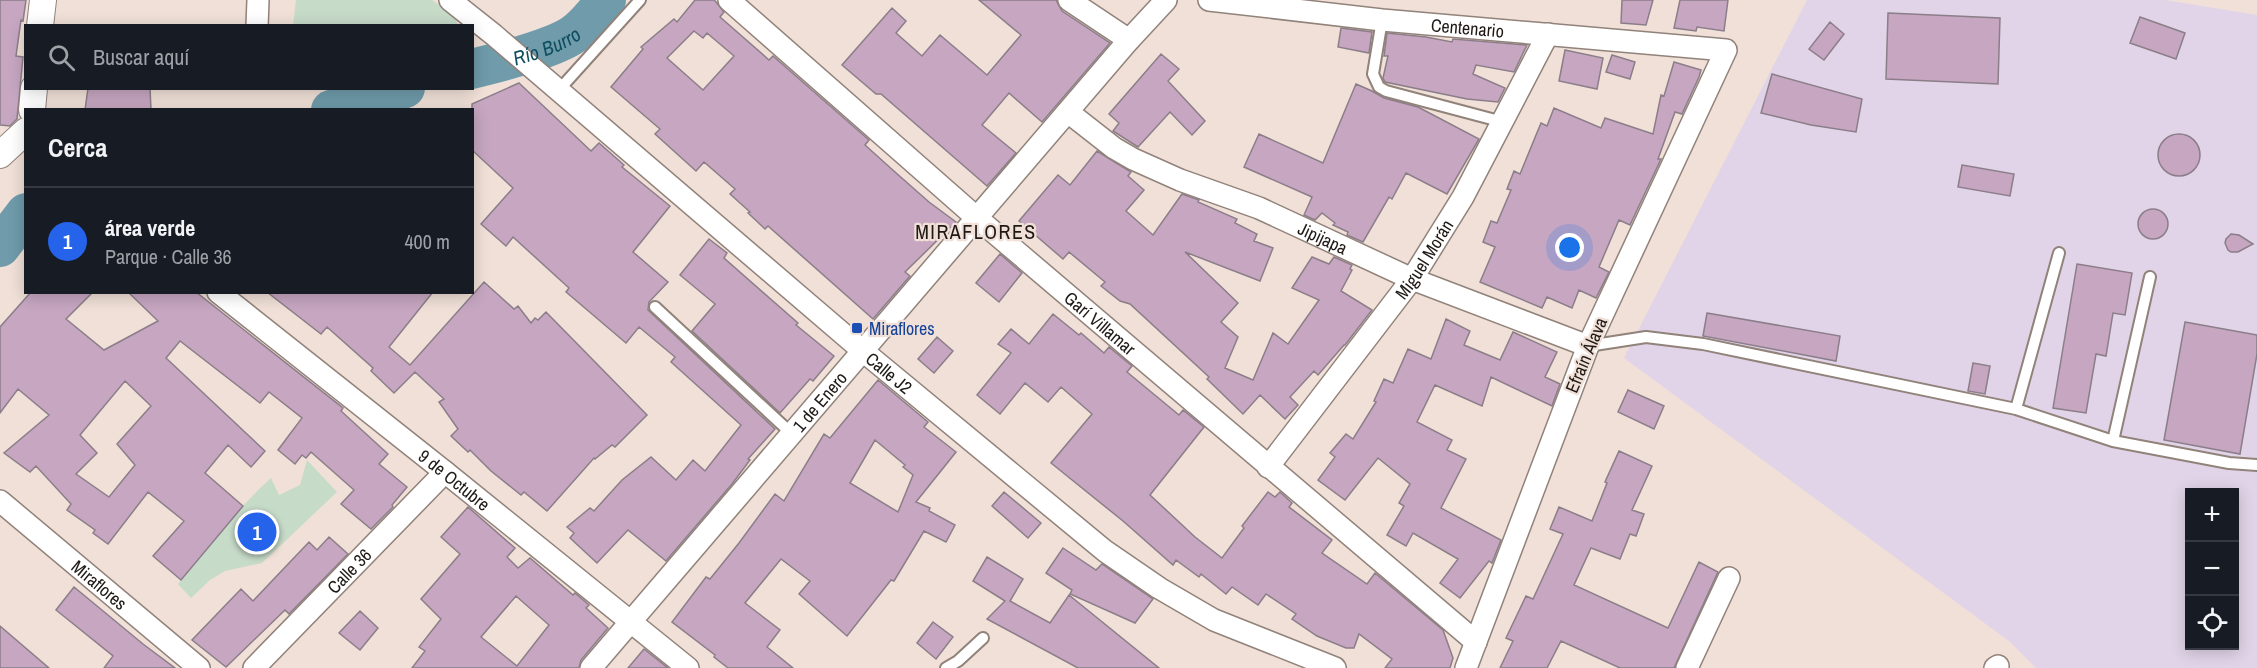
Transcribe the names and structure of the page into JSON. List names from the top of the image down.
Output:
{
  "streets": {
    "street": [
      "Centenario",
      "Jipijapa",
      "Miguel Morán",
      "Garí Villamar",
      "Efraín Álava",
      "Calle J2",
      "1 de Enero",
      "9 de Octubre",
      "Calle 36",
      "Miraflores"
    ]
  },
  "crossings": [
    ["Centenario", "Miguel Morán"],
    ["Centenario", "Efraín Álava"],
    ["Jipijapa", "Miguel Morán"],
    ["Jipijapa", "Efraín Álava"],
    ["Jipijapa", "1 de Enero"],
    ["Miguel Morán", "Garí Villamar"],
    ["Garí Villamar", "Efraín Álava"],
    ["Garí Villamar", "1 de Enero"],
    ["Calle J2", "1 de Enero"],
    ["1 de Enero", "9 de Octubre"],
    ["9 de Octubre", "Calle 36"]
  ],
  "districts": ["MIRAFLORES"],
  "water": ["Río Burro"],
  "places": {
    "transit": ["Miraflores"]
  },
  "page": {
    "search": "Buscar aquí",
    "heading": "Cerca",
    "list": [
      {
        "mark": "1",
        "name": "área verde",
        "note": "Parque · Calle 36",
        "value": "400 m"
      }
    ],
    "map_buttons": ["+", "−"],
    "pins": "1"
  }
}
